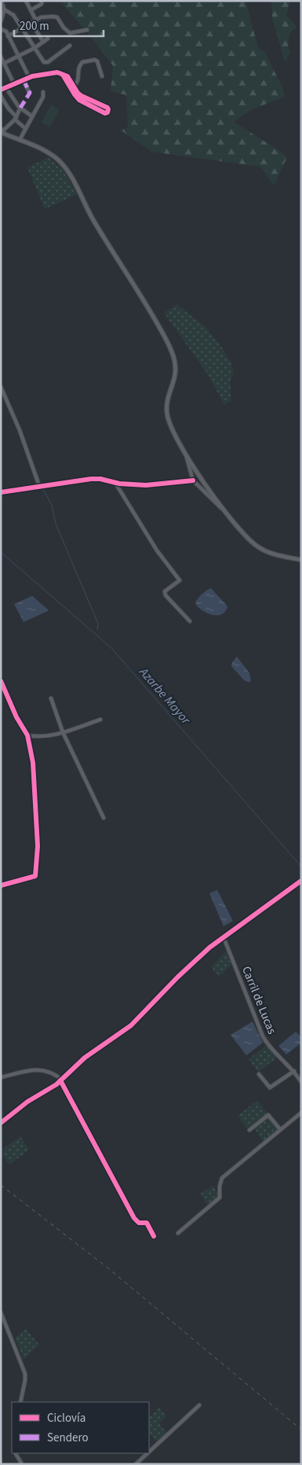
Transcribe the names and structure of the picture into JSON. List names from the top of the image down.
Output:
{
  "streets": {
    "street": ["Carril de Lucas"]
  },
  "water": ["Azarbe Mayor"],
  "legend": ["Ciclovía", "Sendero"],
  "scale_bar": "200 m"
}
